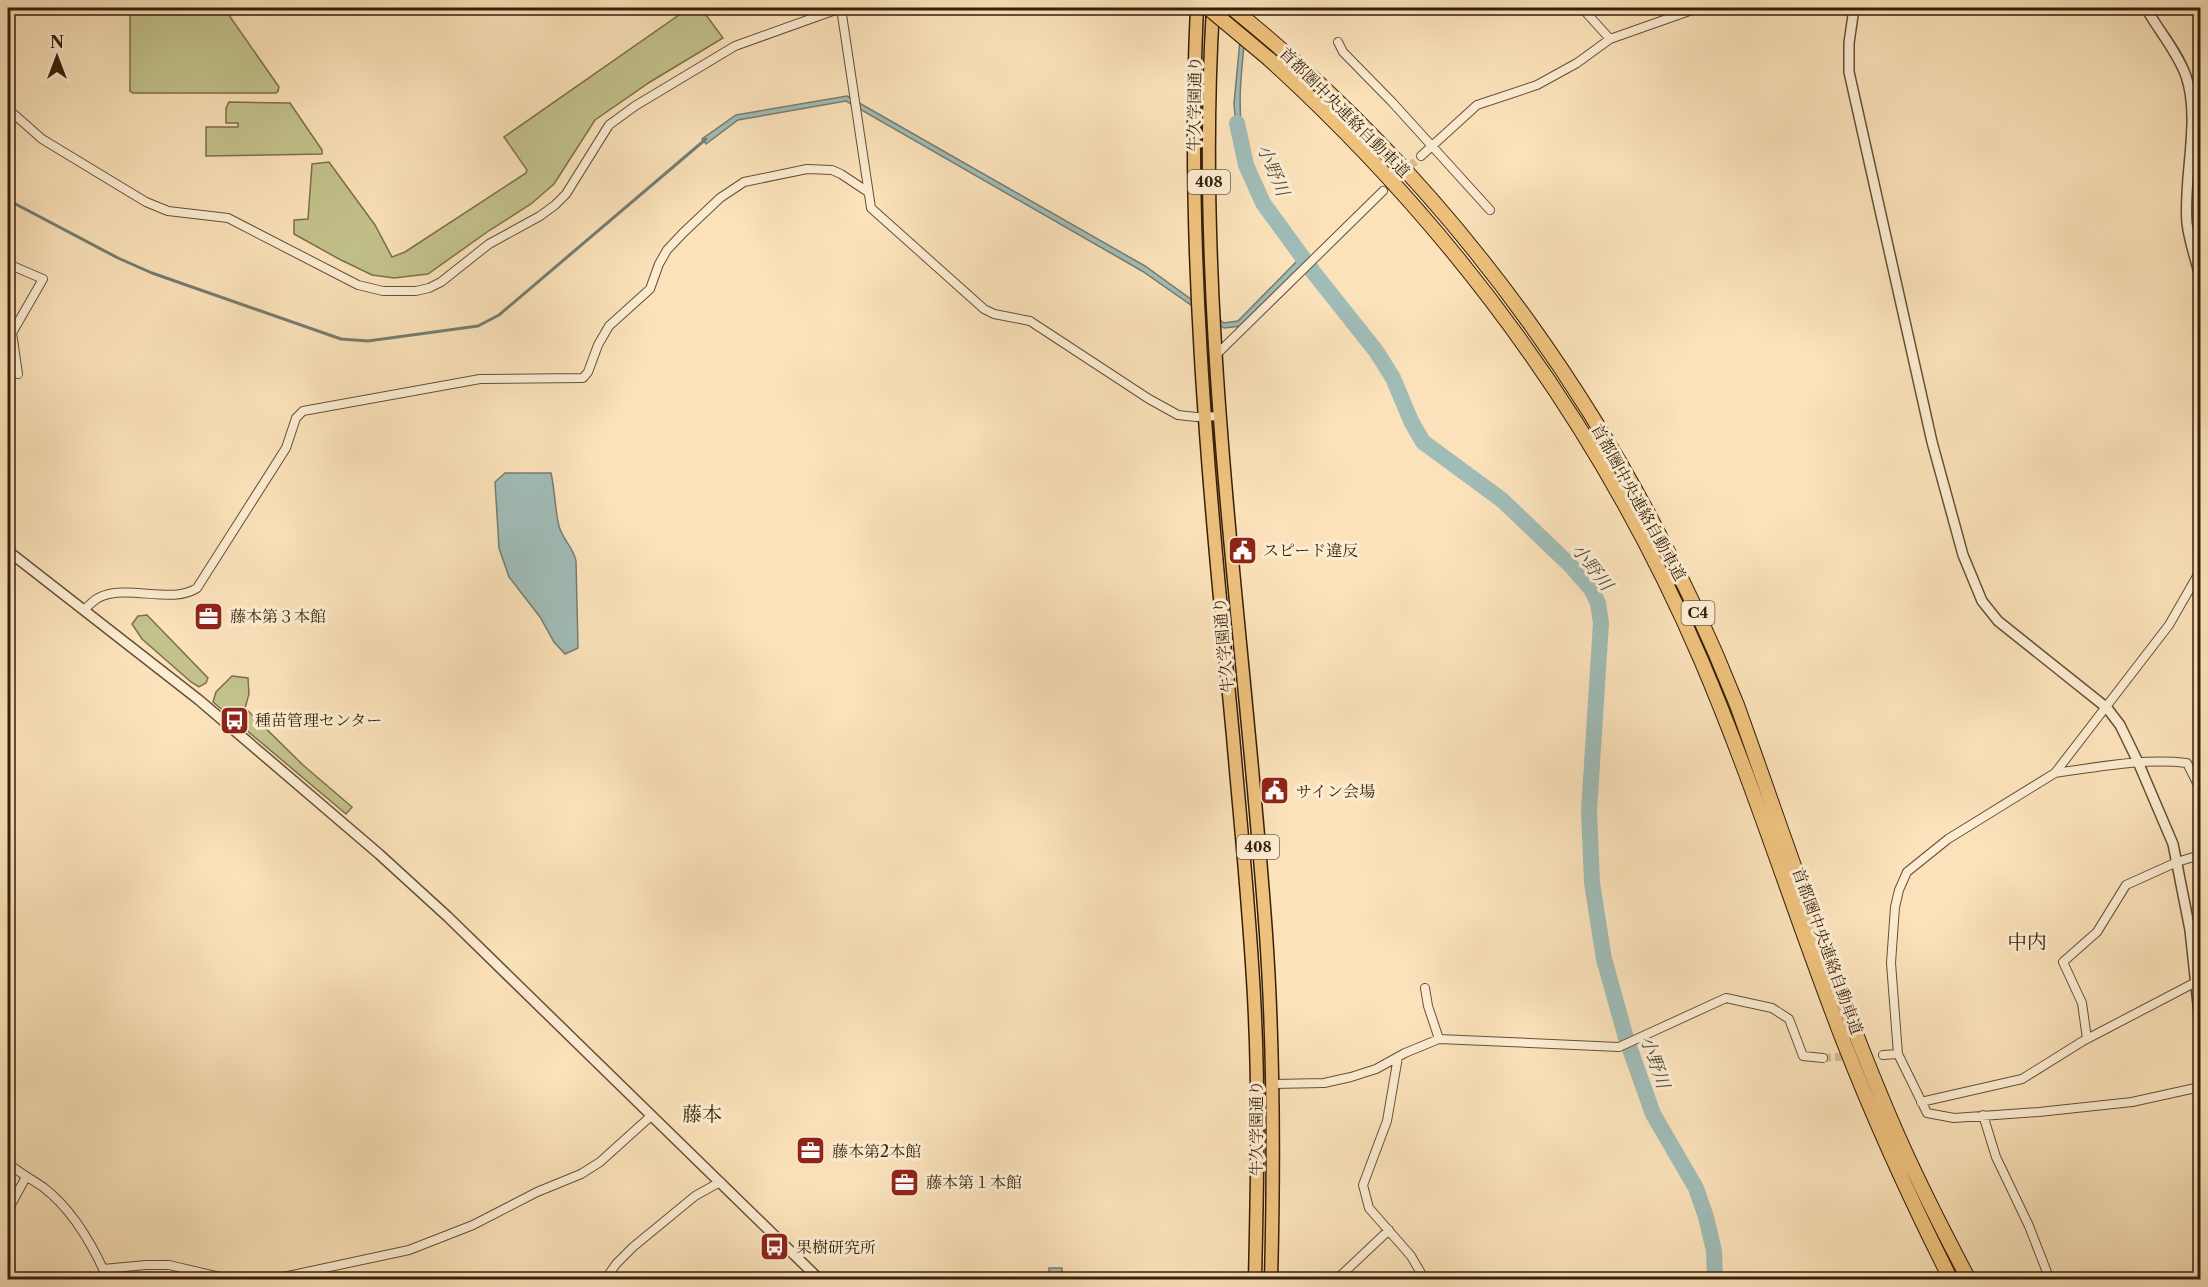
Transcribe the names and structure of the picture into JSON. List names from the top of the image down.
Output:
{
  "streets": {
    "highway": [
      "牛久学園通り",
      "首都圏中央連絡自動車道",
      "408",
      "C4"
    ]
  },
  "districts": ["中内", "藤本"],
  "water": ["小野川"],
  "places": {
    "public building": ["スピード違反", "サイン会場"],
    "office": ["藤本第３本館", "藤本第2本館", "藤本第１本館"],
    "bus stop": ["種苗管理センター", "果樹研究所"]
  },
  "north": "top"
}
